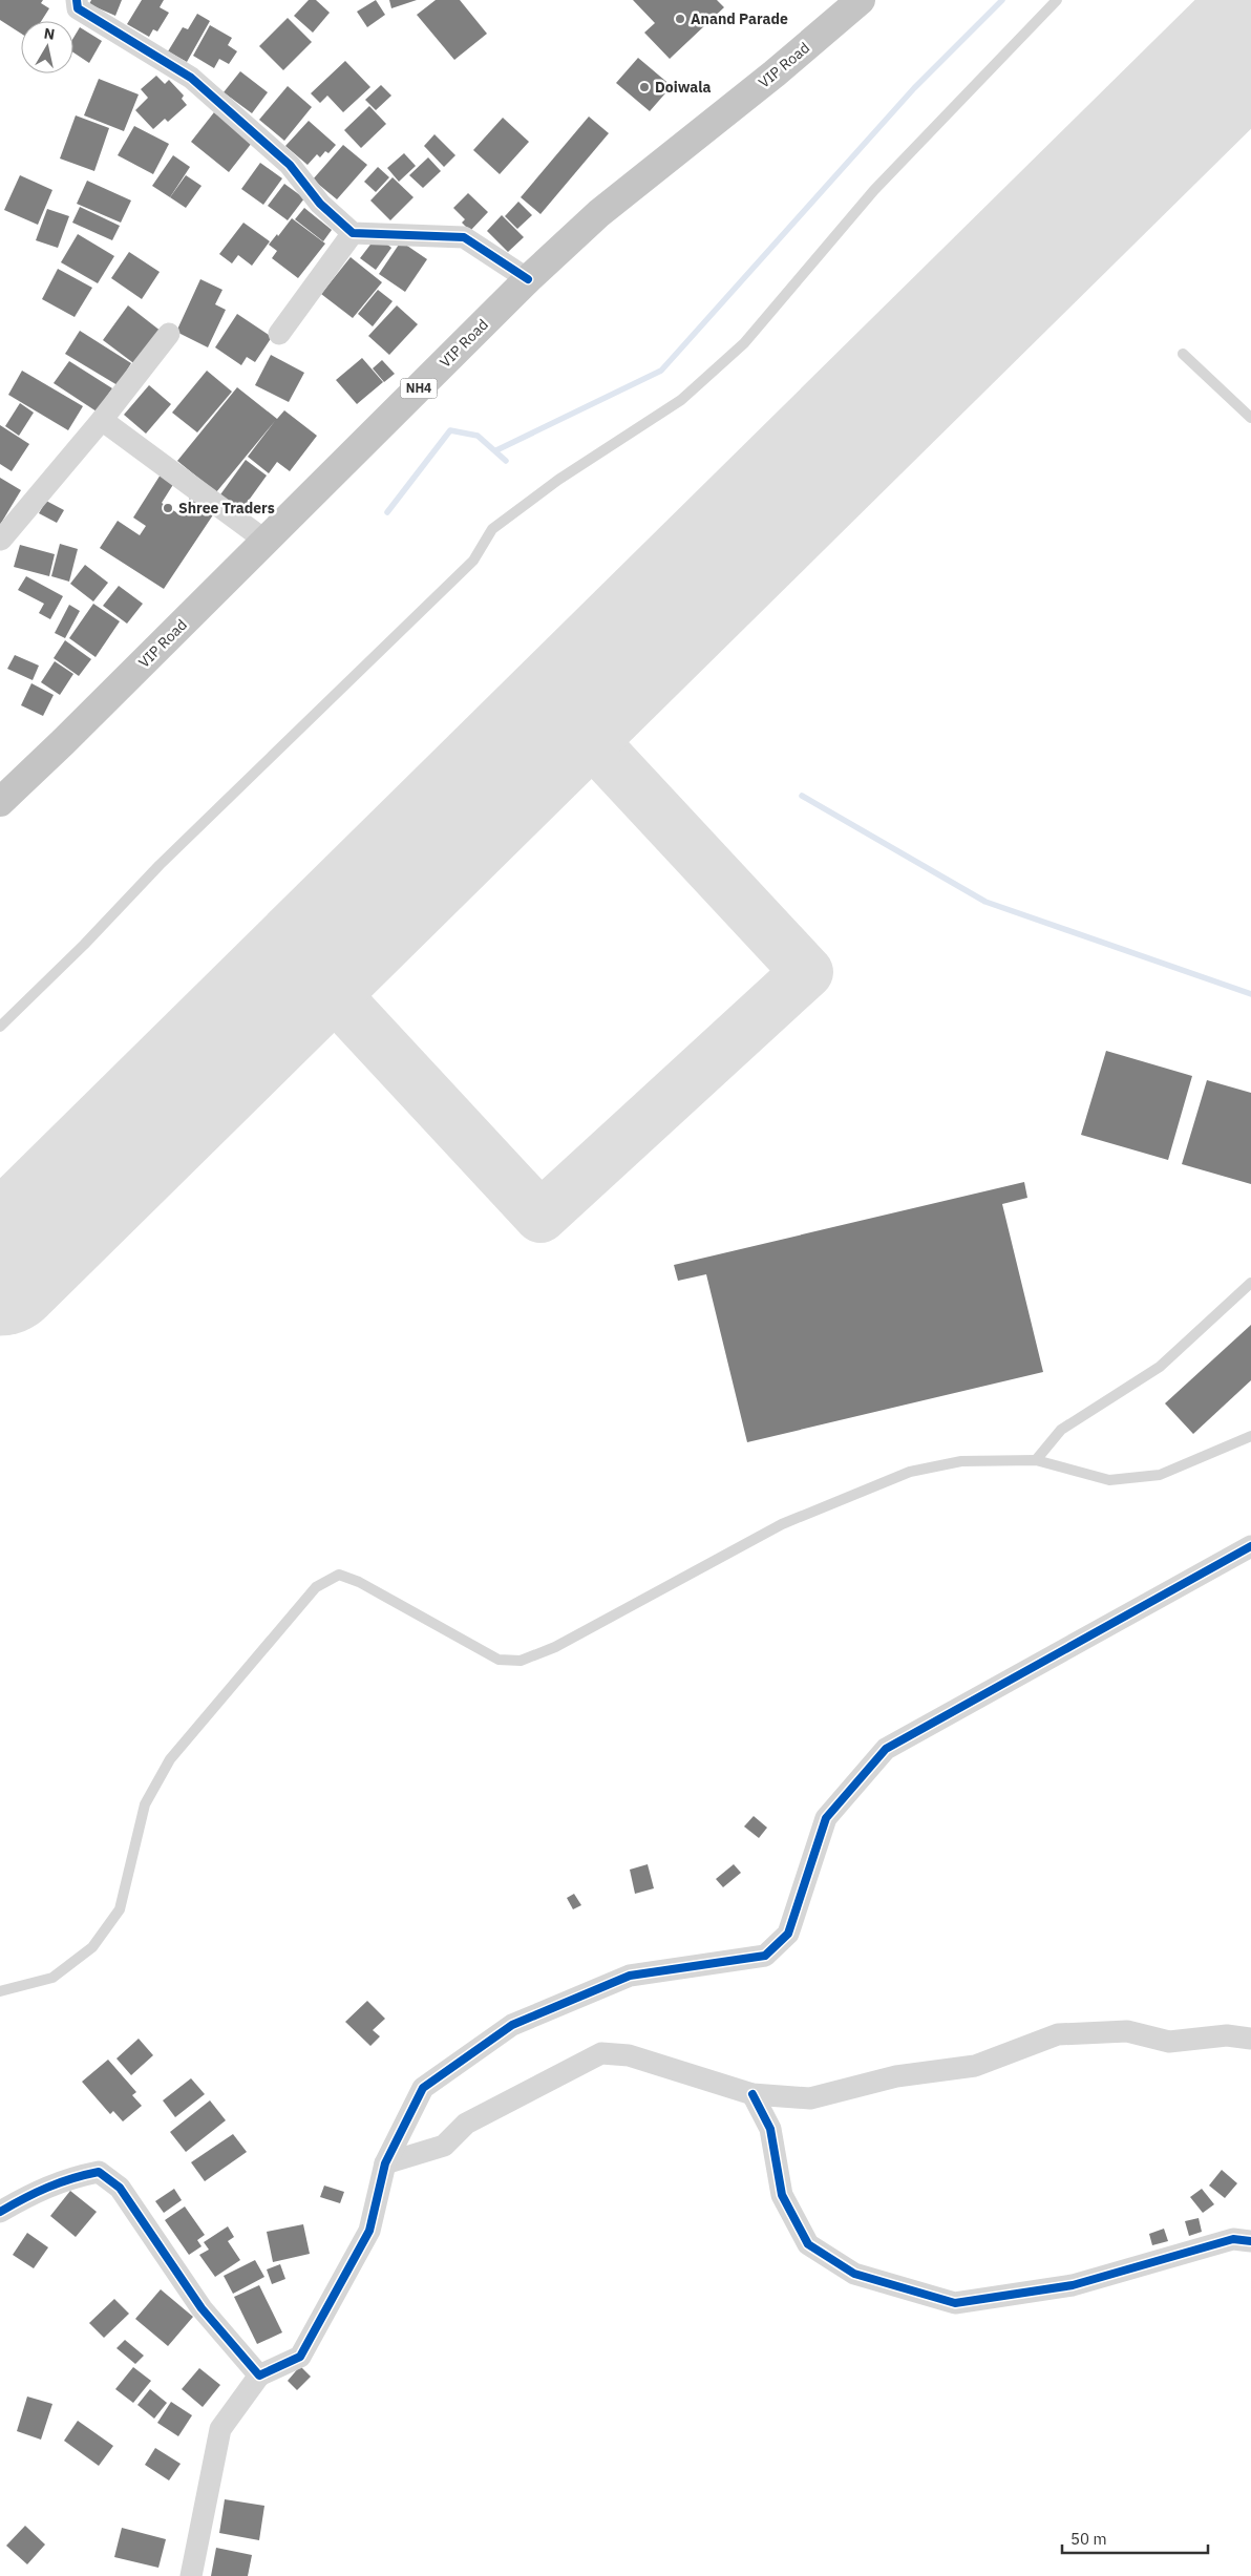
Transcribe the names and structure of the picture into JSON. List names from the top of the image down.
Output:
{
  "streets": {
    "highway": ["VIP Road", "NH4"]
  },
  "places": ["Anand Parade", "Doiwala", "Shree Traders"],
  "scale_bar": "50 m",
  "north": "top"
}
